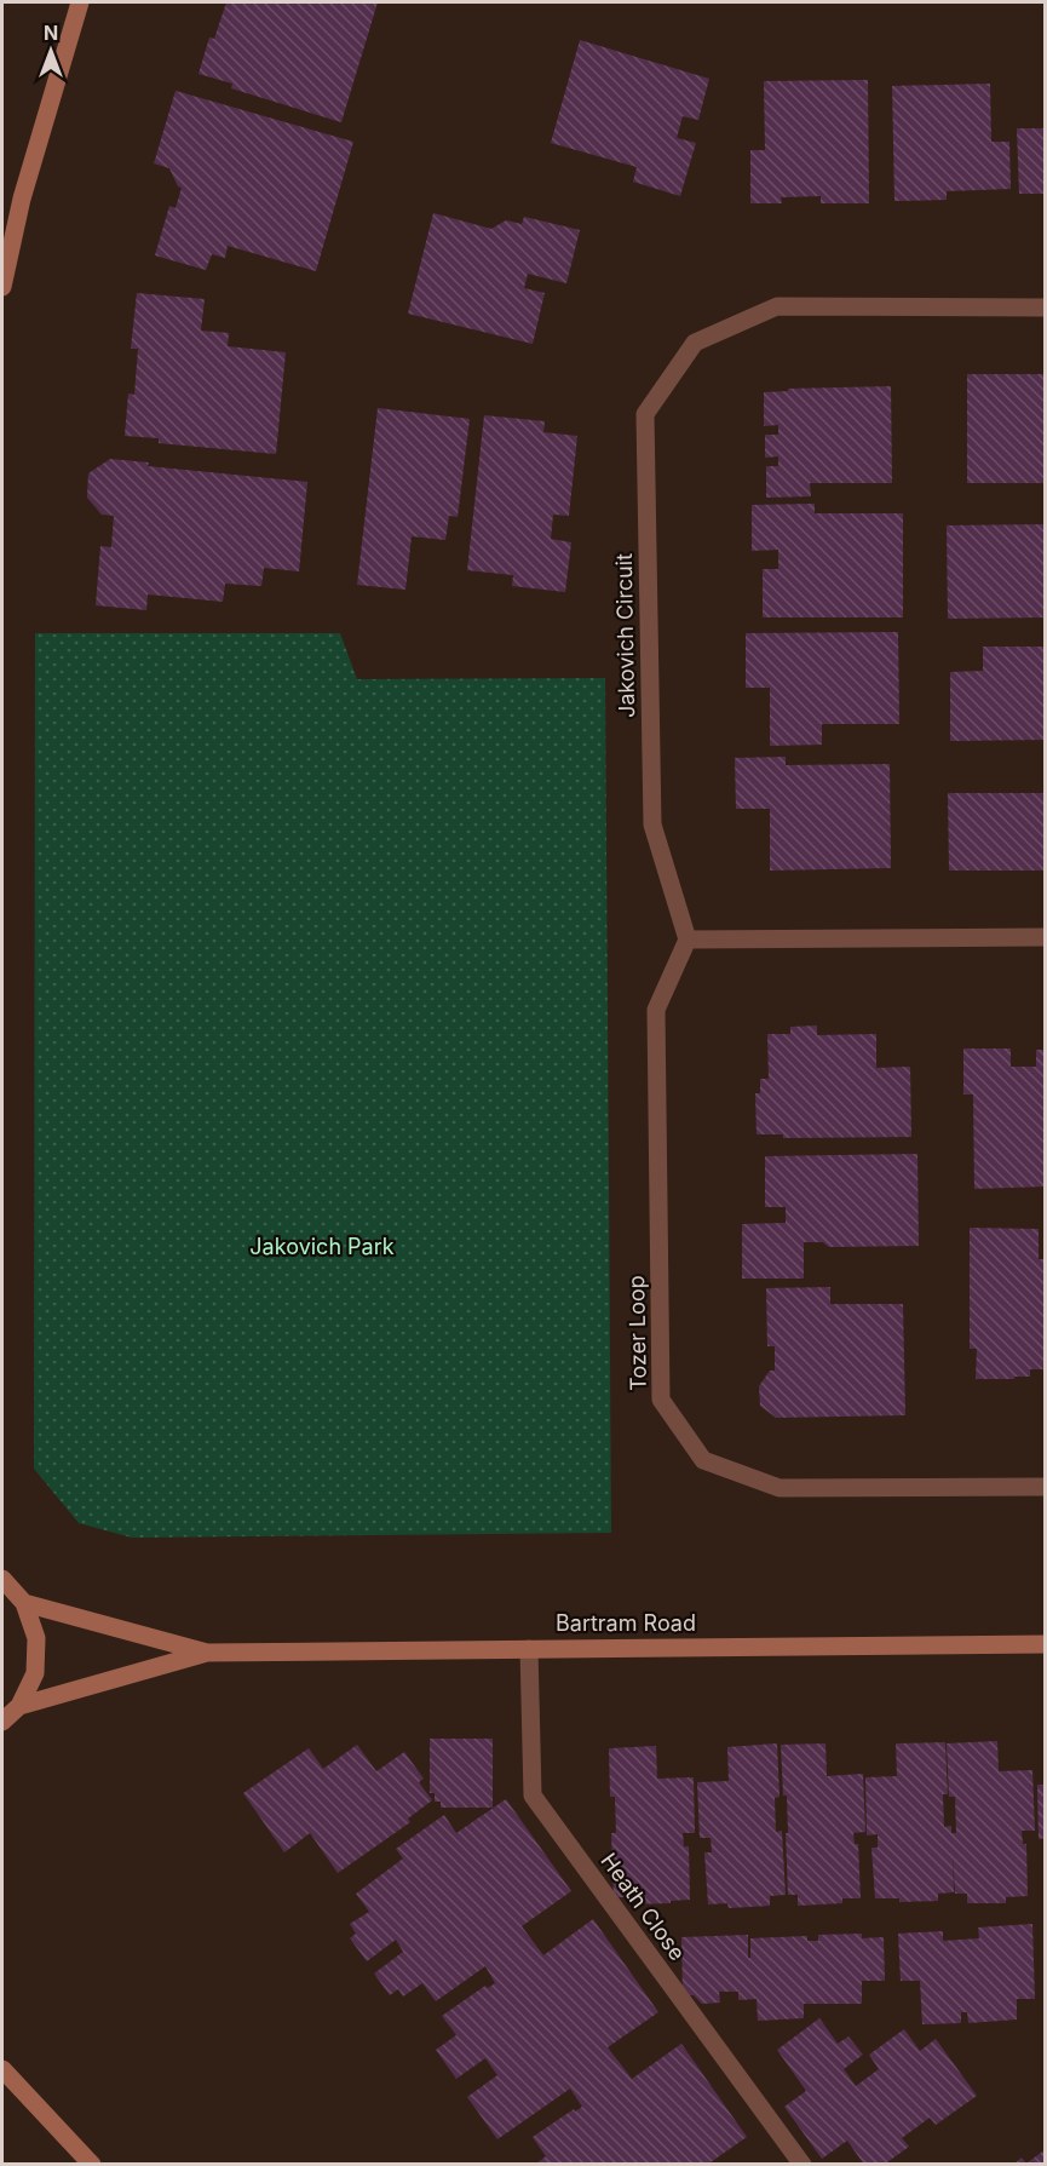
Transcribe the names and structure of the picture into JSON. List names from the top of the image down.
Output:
{
  "streets": {
    "street": [
      "Jakovich Circuit",
      "Tozer Loop",
      "Bartram Road",
      "Heath Close"
    ]
  },
  "crossings": [
    ["Jakovich Circuit", "Tozer Loop"],
    ["Bartram Road", "Heath Close"]
  ],
  "parks": ["Jakovich Park"],
  "north": "top"
}
